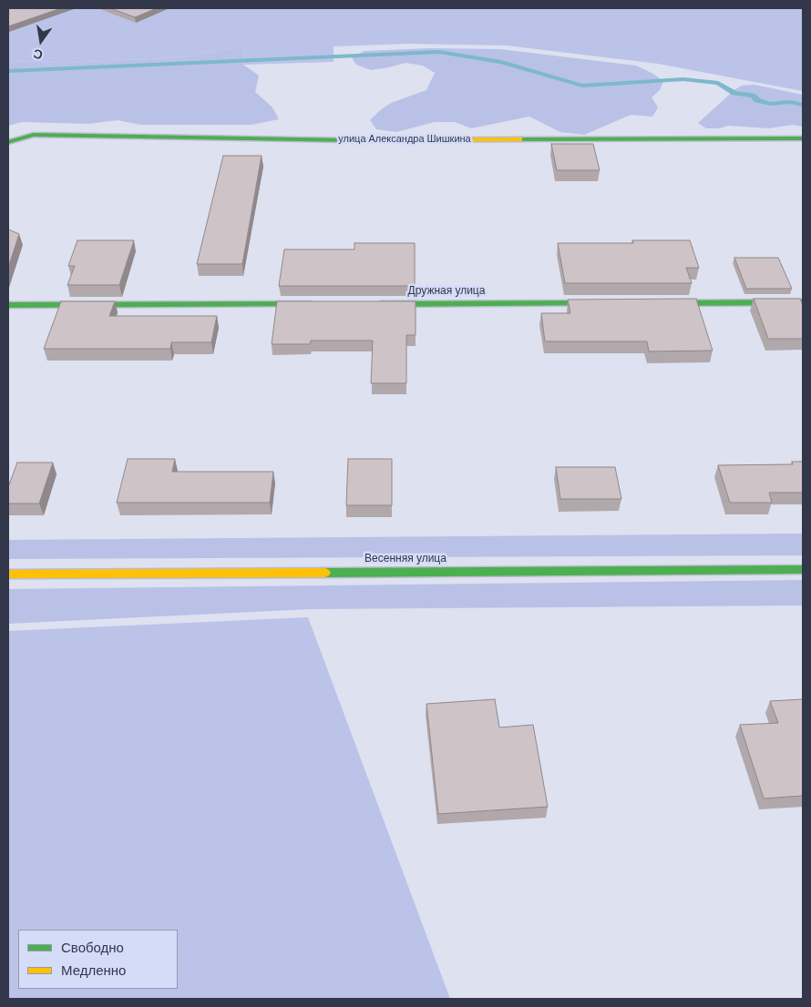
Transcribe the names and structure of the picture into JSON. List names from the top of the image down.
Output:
{
  "streets": {
    "street": ["улица Александра Шишкина", "Дружная улица", "Весенняя улица"]
  },
  "legend": ["Свободно", "Медленно"],
  "north": "bottom"
}
